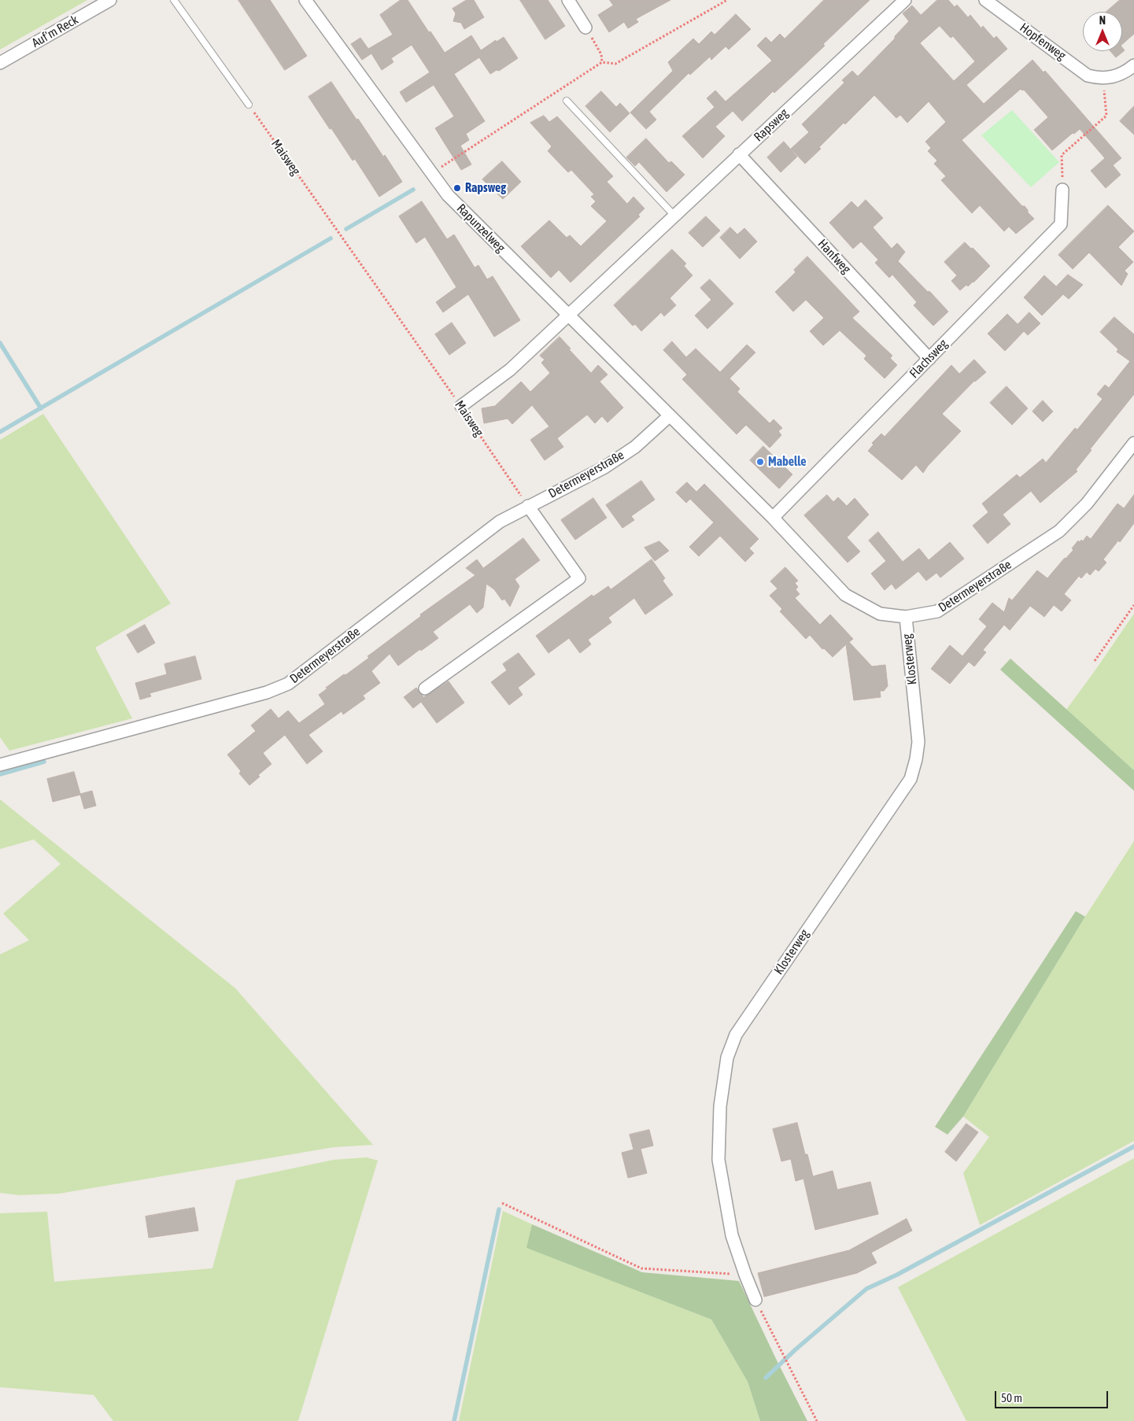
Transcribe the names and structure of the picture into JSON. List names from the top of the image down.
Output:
{
  "streets": {
    "street": [
      "Auf'm Reck",
      "Hopfenweg",
      "Rapsweg",
      "Rapunzelweg",
      "Hanfweg",
      "Flachsweg",
      "Determeyerstraße",
      "Klosterweg"
    ],
    "path": ["Maisweg"]
  },
  "crossings": [
    ["Rapsweg", "Maisweg"],
    ["Rapsweg", "Rapunzelweg"],
    ["Rapsweg", "Hanfweg"],
    ["Maisweg", "Determeyerstraße"],
    ["Rapunzelweg", "Determeyerstraße"],
    ["Hanfweg", "Flachsweg"],
    ["Flachsweg", "Determeyerstraße"],
    ["Determeyerstraße", "Klosterweg"]
  ],
  "places": ["Rapsweg", "Mabelle"],
  "scale_bar": "50 m",
  "north": "top"
}
